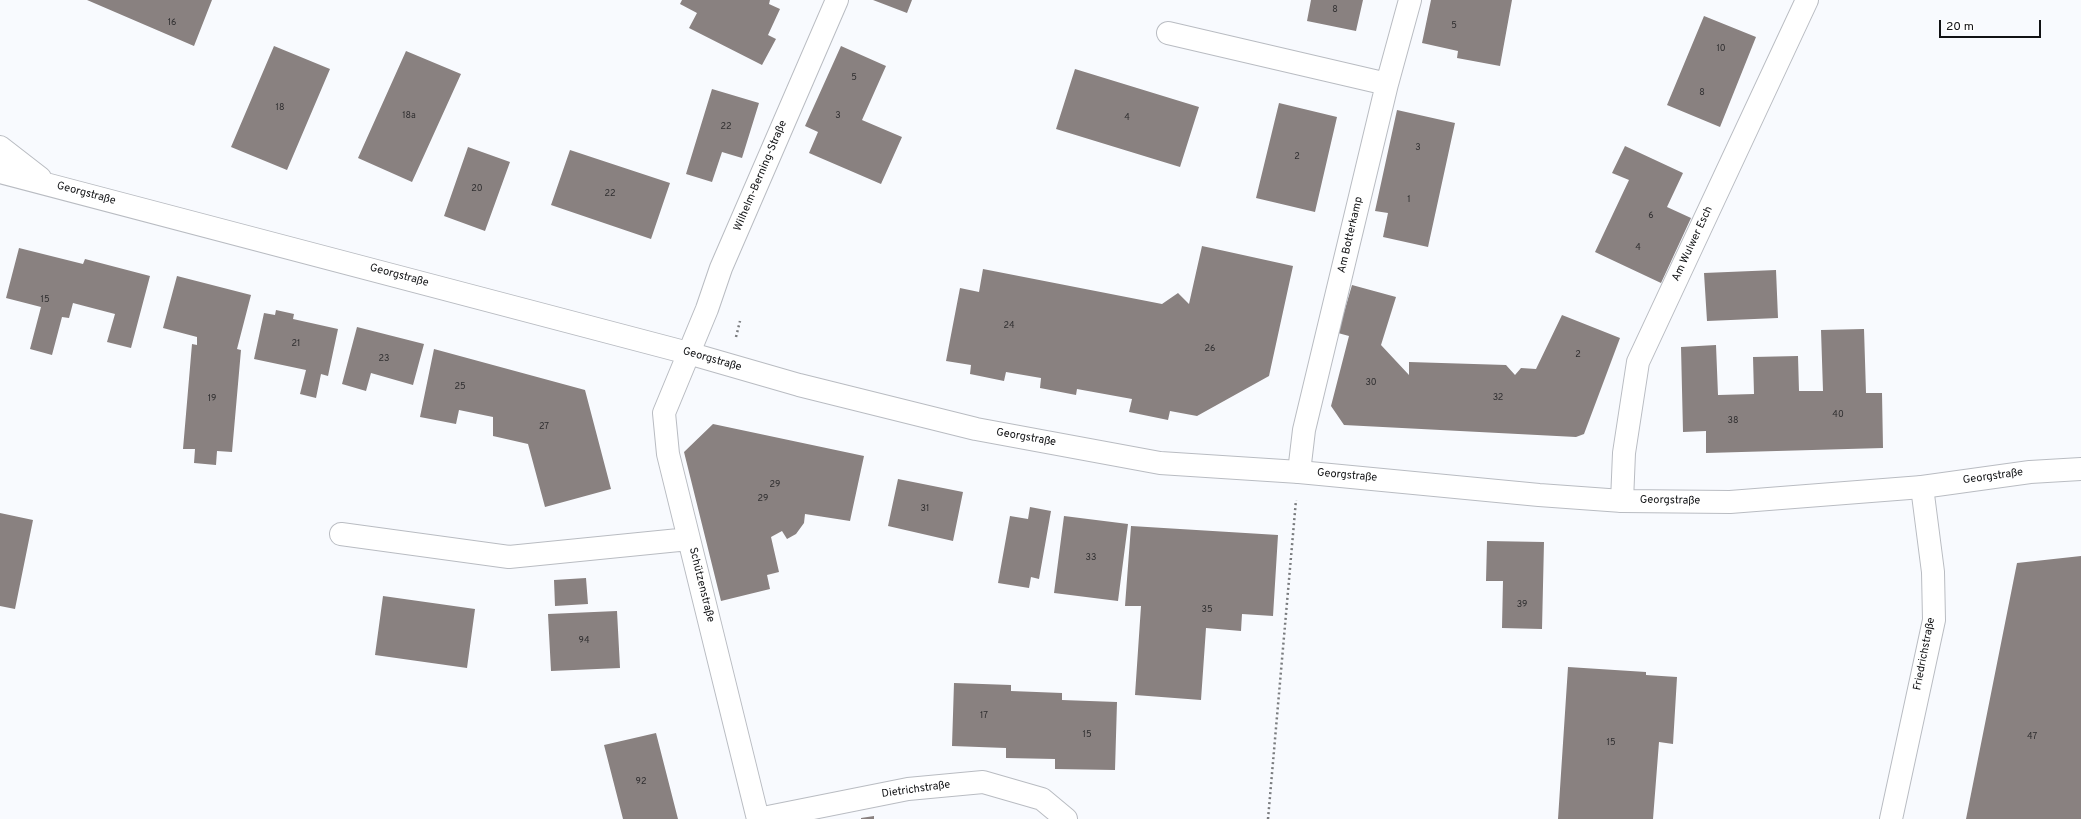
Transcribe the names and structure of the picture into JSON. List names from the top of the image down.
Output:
{
  "streets": {
    "street": [
      "Wilhelm-Berning-Straße",
      "Georgstraße",
      "Am Botterkamp",
      "Am Wulwer Esch",
      "Schützenstraße",
      "Friedrichstraße",
      "Dietrichstraße"
    ]
  },
  "crossings": [
    ["Wilhelm-Berning-Straße", "Georgstraße"],
    ["Wilhelm-Berning-Straße", "Schützenstraße"],
    ["Georgstraße", "Am Botterkamp"],
    ["Georgstraße", "Am Wulwer Esch"],
    ["Georgstraße", "Schützenstraße"],
    ["Georgstraße", "Friedrichstraße"],
    ["Schützenstraße", "Dietrichstraße"]
  ],
  "house_numbers": [
    "8",
    "16",
    "5",
    "10",
    "5",
    "8",
    "18",
    "18a",
    "3",
    "4",
    "22",
    "3",
    "2",
    "20",
    "22",
    "1",
    "6",
    "4",
    "15",
    "24",
    "21",
    "26",
    "2",
    "23",
    "30",
    "25",
    "32",
    "19",
    "40",
    "38",
    "27",
    "29",
    "29",
    "31",
    "33",
    "39",
    "35",
    "94",
    "17",
    "15",
    "47",
    "15",
    "92"
  ],
  "scale_bar": "20 m"
}
